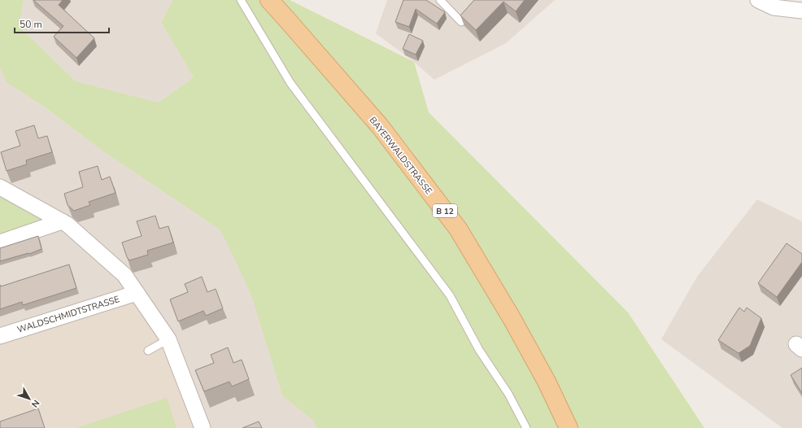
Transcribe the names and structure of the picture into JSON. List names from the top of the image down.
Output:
{
  "streets": {
    "main road": ["BAYERWALDSTRASSE", "B 12"],
    "street": ["WALDSCHMIDTSTRASSE"]
  },
  "scale_bar": "50 m",
  "north": "bottom right"
}
